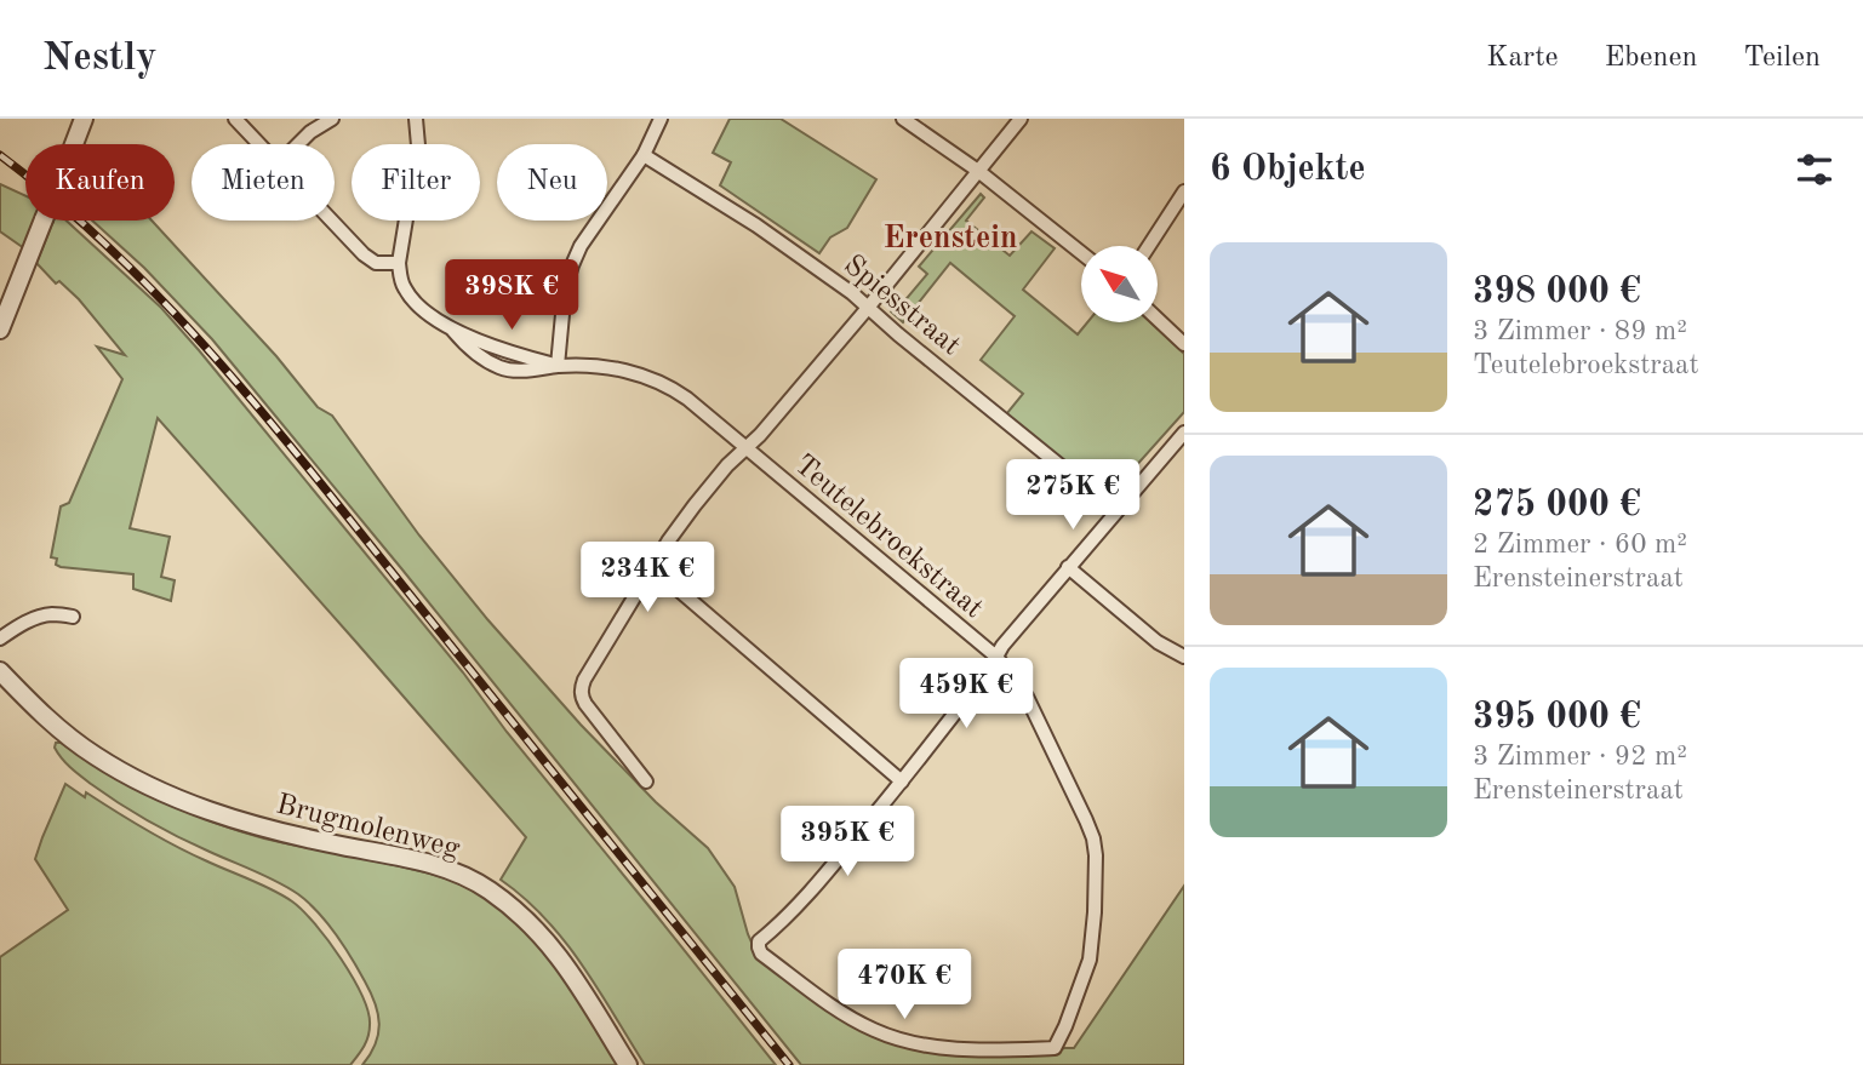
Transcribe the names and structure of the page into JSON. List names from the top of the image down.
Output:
{
  "streets": {
    "street": ["Spiesstraat", "Teutelebroekstraat", "Brugmolenweg"]
  },
  "districts": ["Erenstein"],
  "north": "top left",
  "page": {
    "header": "Nestly",
    "nav": ["Karte", "Ebenen", "Teilen"],
    "heading": "6 Objekte",
    "chip": [
      "Kaufen",
      "Mieten",
      "Filter",
      "Neu"
    ],
    "list": [
      {
        "name": "398 000 €",
        "note": "3 Zimmer · 89 m² · Teutelebroekstraat"
      },
      {
        "name": "275 000 €",
        "note": "2 Zimmer · 60 m² · Erensteinerstraat"
      },
      {
        "name": "395 000 €",
        "note": "3 Zimmer · 92 m² · Erensteinerstraat"
      }
    ],
    "price": [
      "398K €",
      "275K €",
      "234K €",
      "459K €",
      "395K €",
      "470K €"
    ]
  }
}
